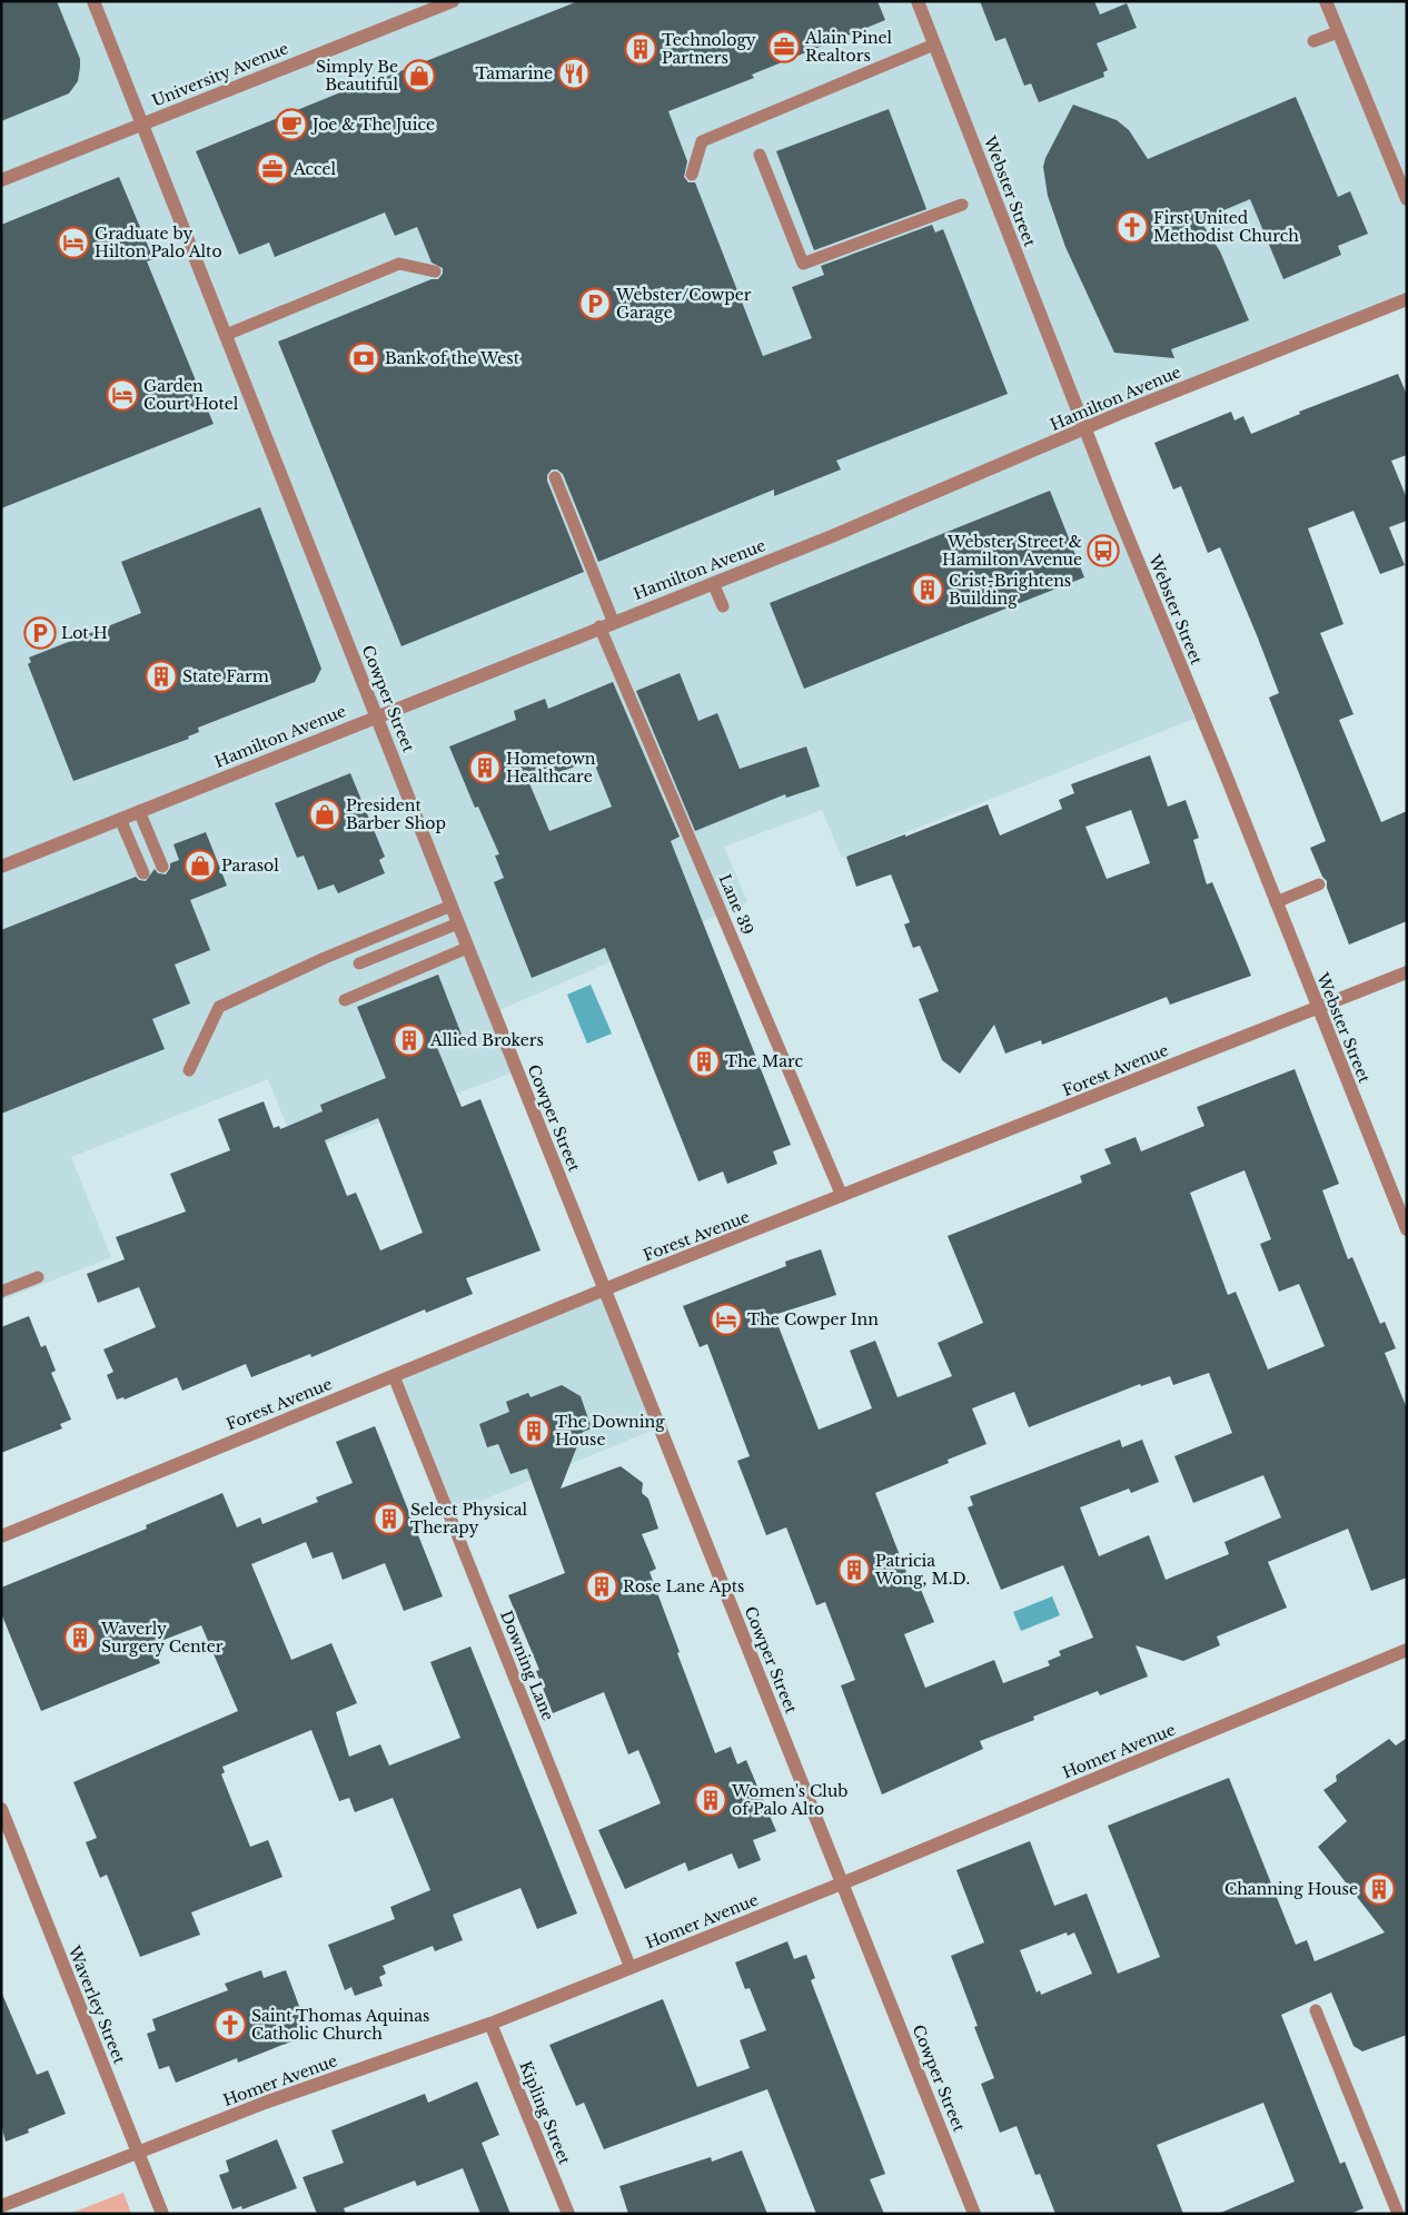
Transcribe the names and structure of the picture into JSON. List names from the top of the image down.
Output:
{
  "streets": {
    "street": [
      "University Avenue",
      "Webster Street",
      "Hamilton Avenue",
      "Cowper Street",
      "Forest Avenue",
      "Homer Avenue",
      "Waverley Street",
      "Kipling Street"
    ],
    "lane": ["Lane 39", "Downing Lane"]
  },
  "crossings": [
    ["University Avenue", "Cowper Street"],
    ["Webster Street", "Hamilton Avenue"],
    ["Webster Street", "Forest Avenue"],
    ["Hamilton Avenue", "Cowper Street"],
    ["Hamilton Avenue", "Lane 39"],
    ["Cowper Street", "Forest Avenue"],
    ["Cowper Street", "Homer Avenue"],
    ["Lane 39", "Forest Avenue"],
    ["Forest Avenue", "Downing Lane"],
    ["Downing Lane", "Homer Avenue"],
    ["Homer Avenue", "Waverley Street"],
    ["Homer Avenue", "Kipling Street"]
  ],
  "places": {
    "office": ["Alain Pinel Realtors", "Accel"],
    "building": [
      "Technology Partners",
      "Crist-Brightens Building",
      "State Farm",
      "Hometown Healthcare",
      "Allied Brokers",
      "The Marc",
      "The Downing House",
      "Select Physical Therapy",
      "Patricia Wong, M.D.",
      "Rose Lane Apts",
      "Waverly Surgery Center",
      "Women's Club of Palo Alto",
      "Channing House"
    ],
    "restaurant": ["Tamarine"],
    "shop": ["Simply Be Beautiful", "President Barber Shop", "Parasol"],
    "cafe": ["Joe & The Juice"],
    "church": ["First United Methodist Church", "Saint Thomas Aquinas Catholic Church"],
    "hotel": ["Graduate by Hilton Palo Alto", "Garden Court Hotel", "The Cowper Inn"],
    "parking": ["Webster/Cowper Garage", "Lot H"],
    "bank": ["Bank of the West"],
    "bus stop": ["Webster Street & Hamilton Avenue"]
  }
}
